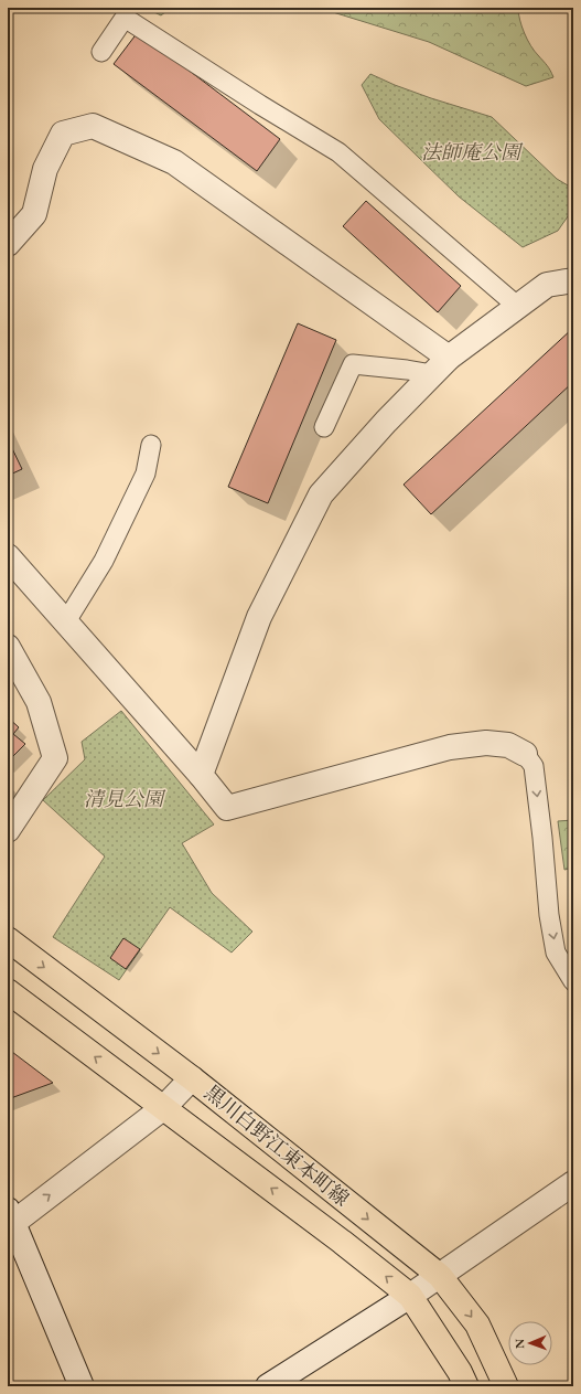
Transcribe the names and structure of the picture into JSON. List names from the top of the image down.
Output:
{
  "streets": {
    "main road": ["黒川白野江東本町線"]
  },
  "parks": ["法師庵公園", "清見公園"],
  "north": "left"
}
